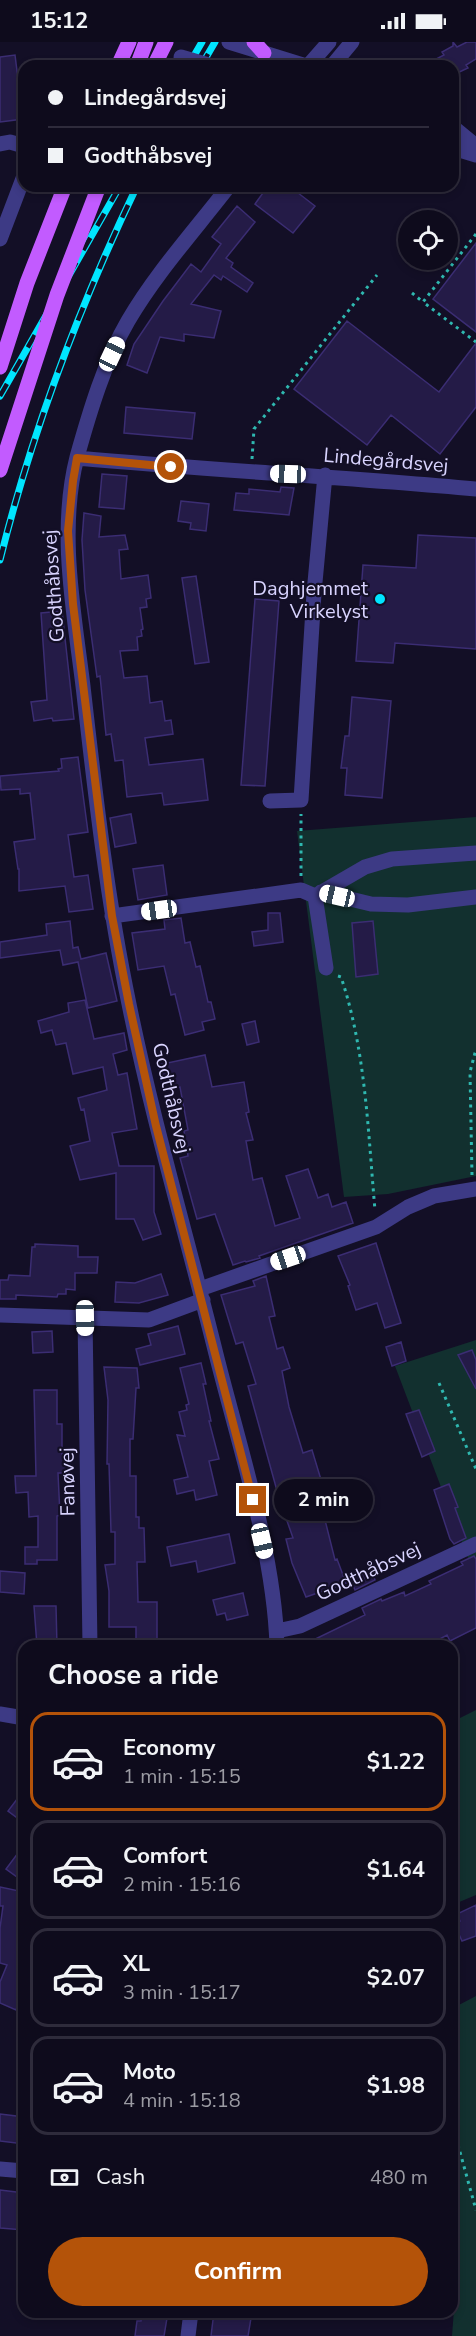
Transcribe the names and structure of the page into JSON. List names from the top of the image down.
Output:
{
  "streets": {
    "street": ["Lindegårdsvej", "Godthåbsvej", "Fanøvej"]
  },
  "crossings": [
    ["Lindegårdsvej", "Godthåbsvej"]
  ],
  "places": ["Daghjemmet Virkelyst"],
  "page": {
    "status": "15:12",
    "banner": ["Lindegårdsvej", "Godthåbsvej"],
    "bubble": "2 min",
    "heading": "Choose a ride",
    "list": [
      {
        "name": "Economy",
        "note": "1 min · 15:15",
        "value": "$1.22"
      },
      {
        "name": "Comfort",
        "note": "2 min · 15:16",
        "value": "$1.64"
      },
      {
        "name": "XL",
        "note": "3 min · 15:17",
        "value": "$2.07"
      },
      {
        "name": "Moto",
        "note": "4 min · 15:18",
        "value": "$1.98"
      }
    ],
    "pay": ["Cash", "480 m"],
    "buttons": "Confirm"
  }
}
